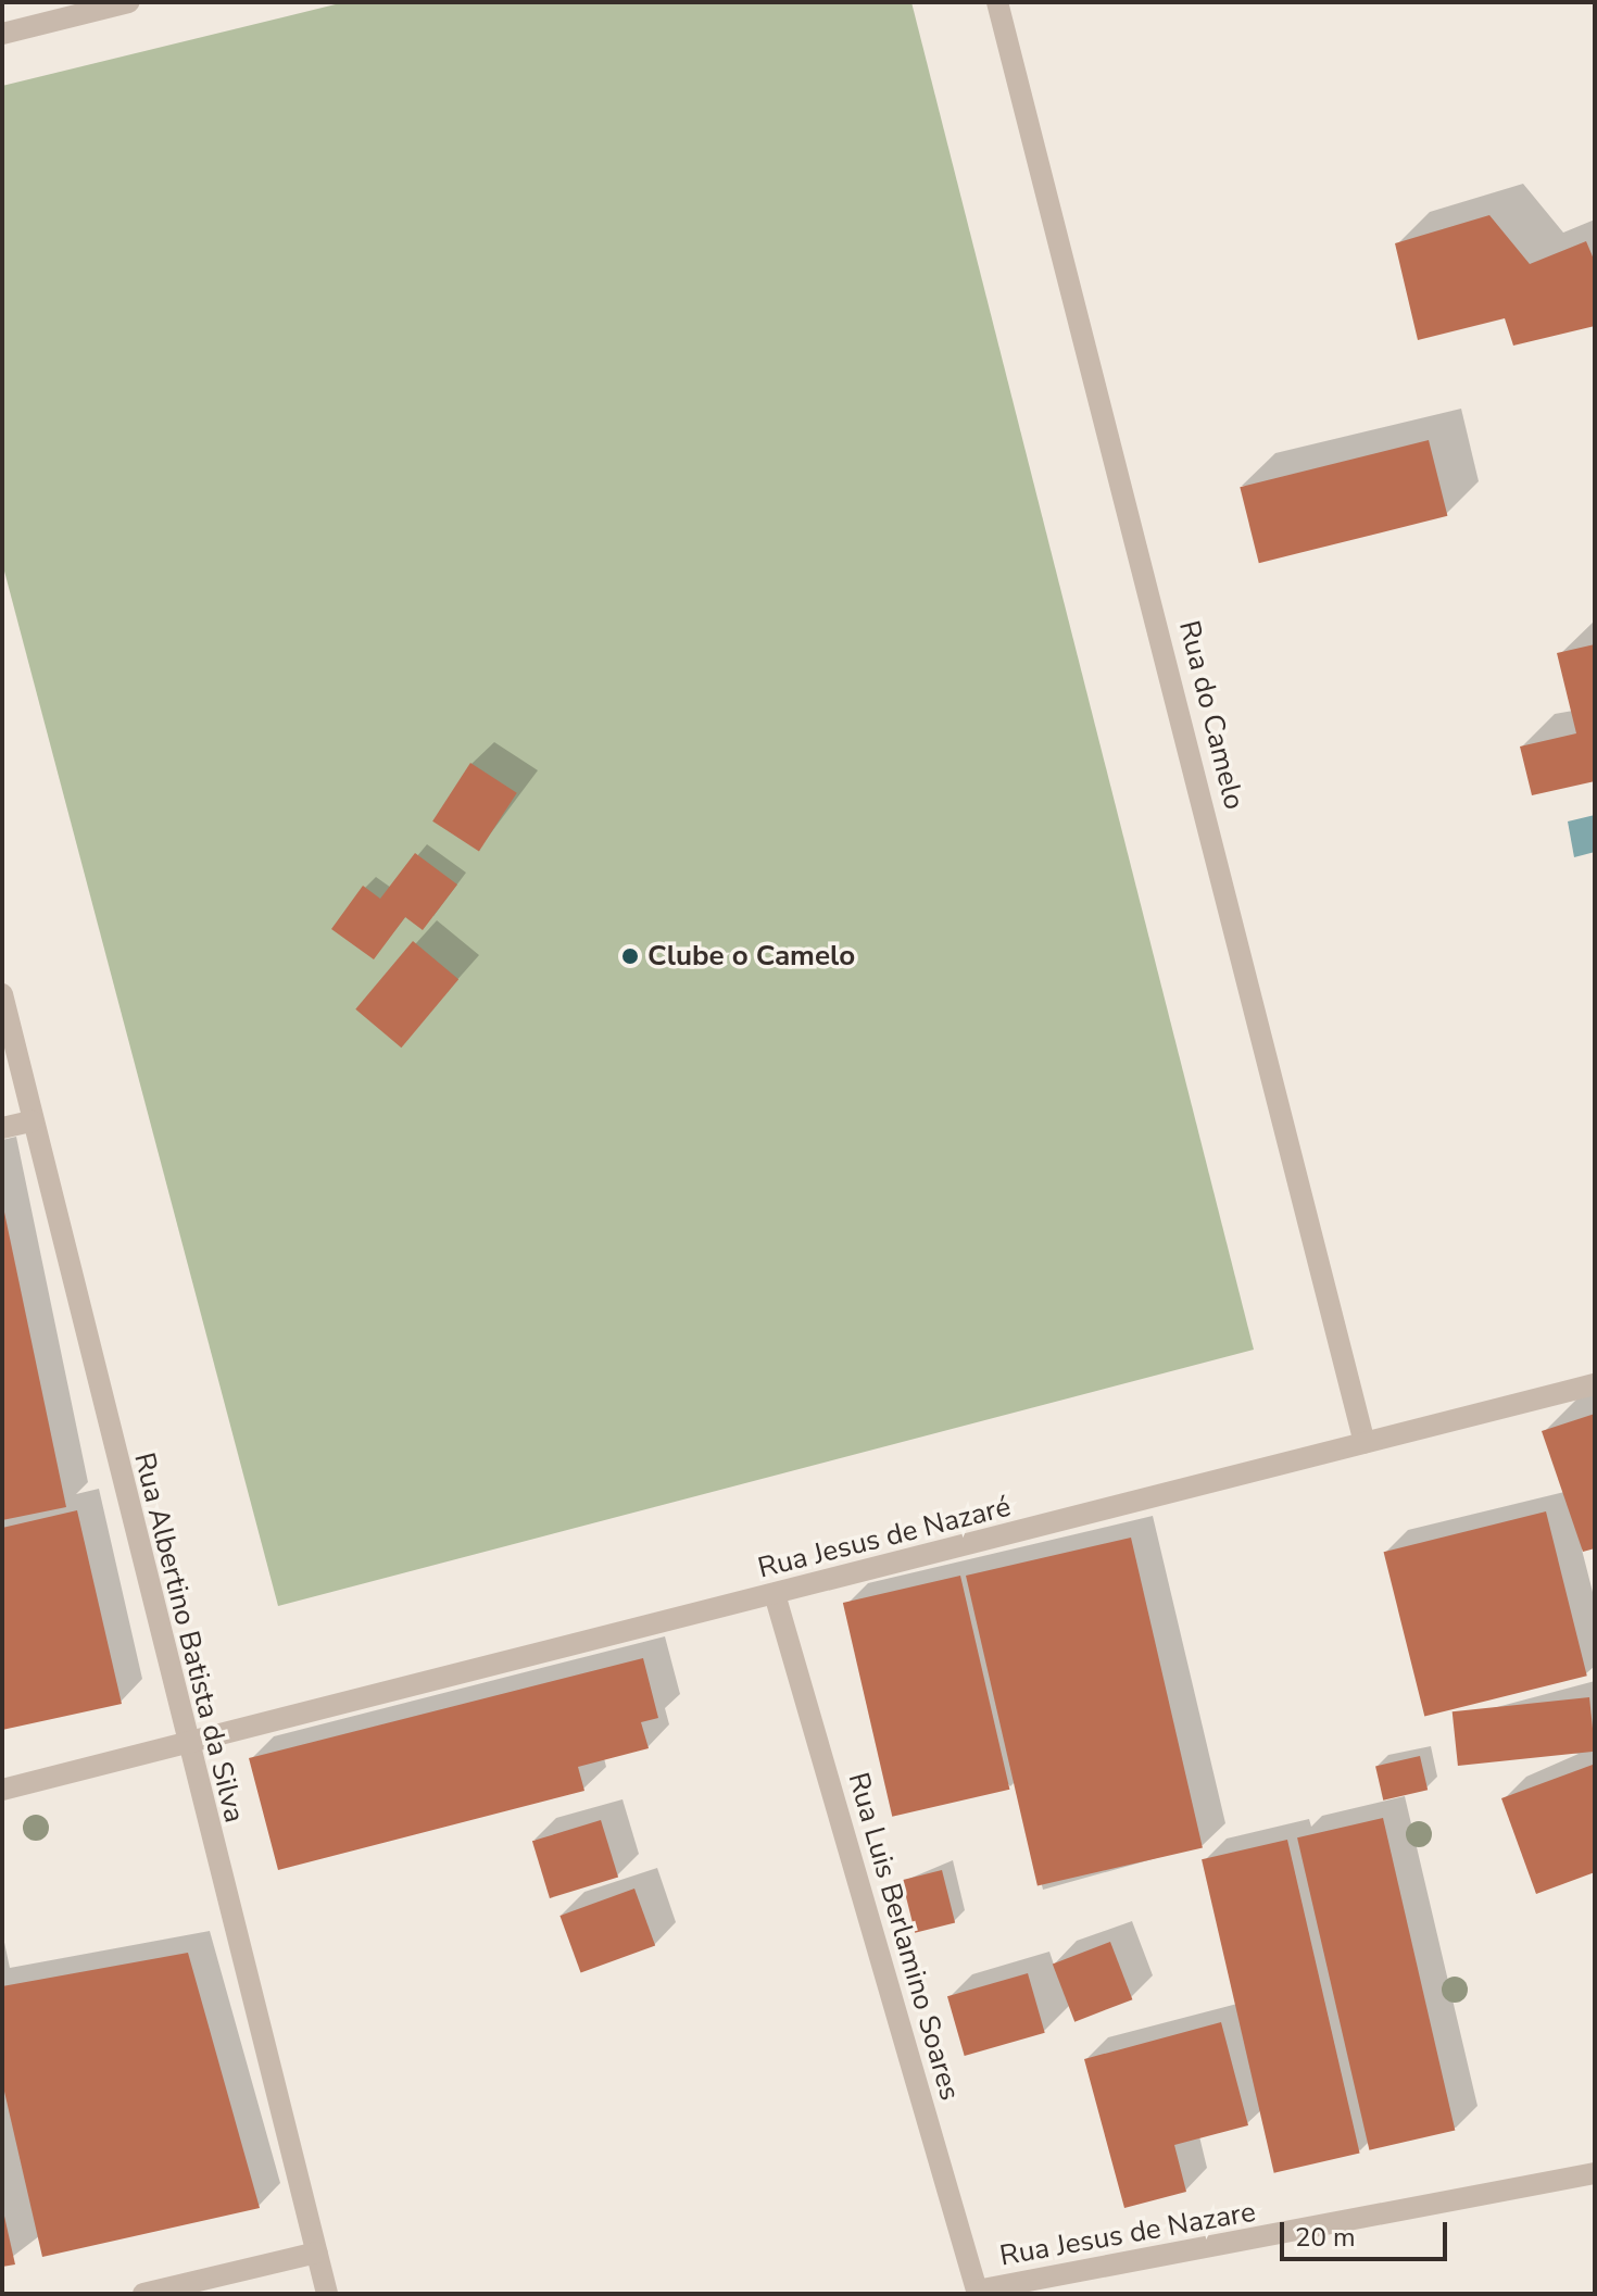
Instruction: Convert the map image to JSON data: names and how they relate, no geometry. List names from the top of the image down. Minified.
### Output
{"streets":{"street":["Rua do Camelo","Rua Jesus de Nazaré","Rua Albertino Batista da Silva","Rua Luis Berlamino Soares","Rua Jesus de Nazare"]},"crossings":[["Rua do Camelo","Rua Jesus de Nazaré"],["Rua Jesus de Nazaré","Rua Albertino Batista da Silva"],["Rua Jesus de Nazaré","Rua Luis Berlamino Soares"],["Rua Luis Berlamino Soares","Rua Jesus de Nazare"]],"places":["Clube o Camelo"],"scale_bar":"20 m"}
